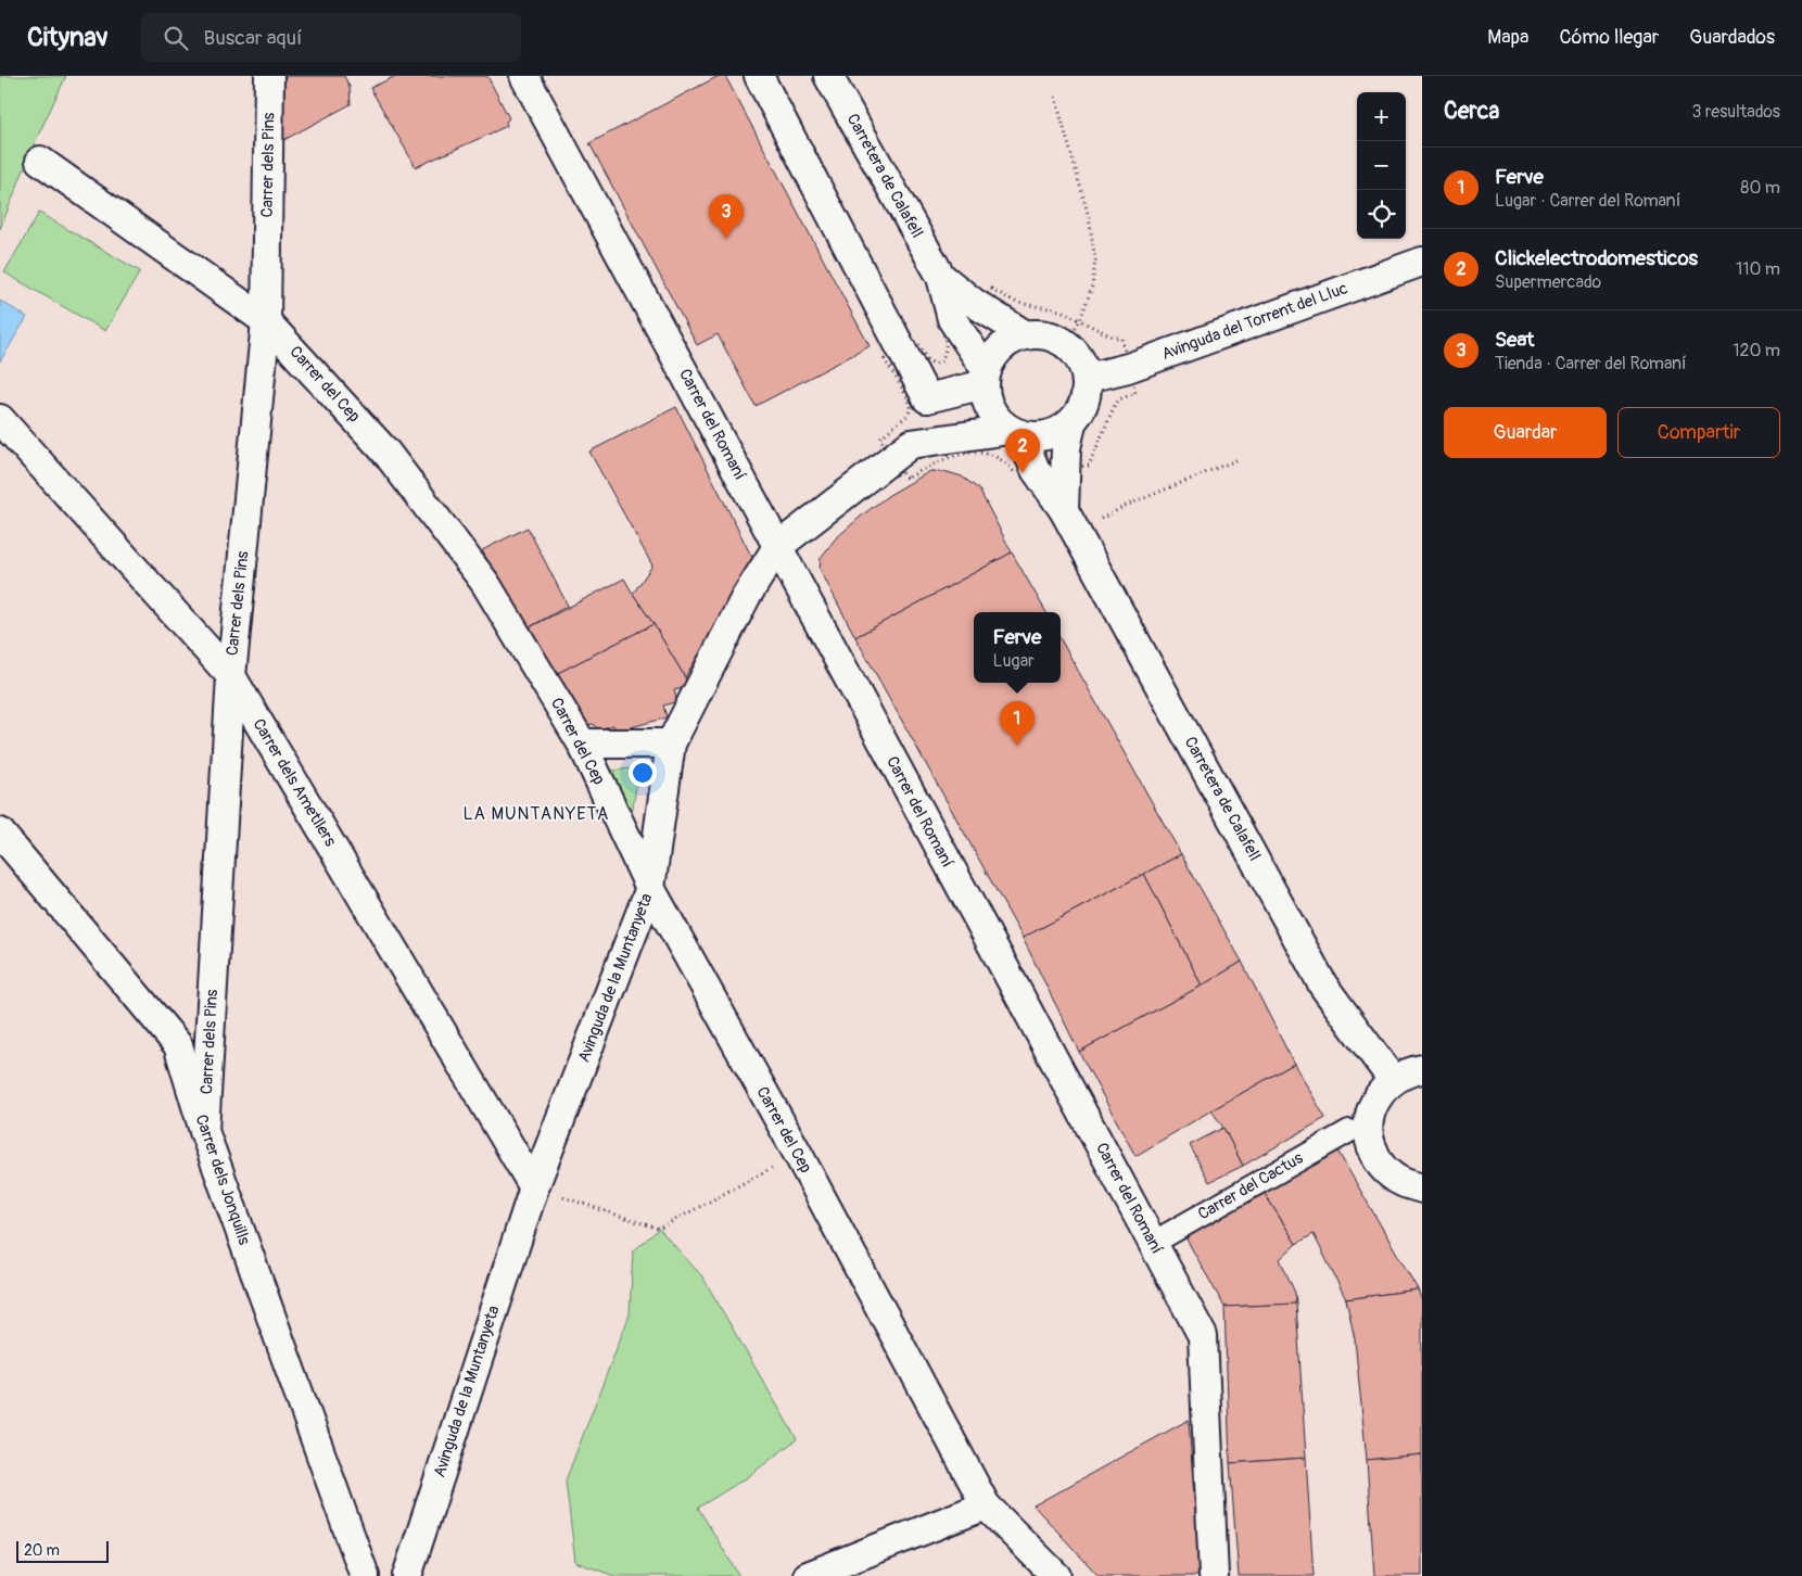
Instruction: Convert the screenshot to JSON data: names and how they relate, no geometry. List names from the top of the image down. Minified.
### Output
{"streets":{"street":["Carrer dels Pins","Carretera de Calafell","Avinguda del Torrent del Lluc","Carrer del Cep","Carrer del Romaní","Carrer dels Ametllers","Avinguda de la Muntanyeta","Carrer dels Jonquills","Carrer del Cactus"]},"crossings":[["Carrer dels Pins","Carrer del Cep"],["Carrer dels Pins","Carrer dels Ametllers"],["Carrer dels Pins","Carrer dels Jonquills"],["Carretera de Calafell","Avinguda del Torrent del Lluc"],["Carretera de Calafell","Avinguda de la Muntanyeta"],["Avinguda del Torrent del Lluc","Avinguda de la Muntanyeta"],["Carrer del Cep","Avinguda de la Muntanyeta"],["Carrer del Romaní","Avinguda de la Muntanyeta"],["Carrer del Romaní","Carrer del Cactus"],["Carrer dels Ametllers","Avinguda de la Muntanyeta"]],"districts":["LA MUNTANYETA"],"scale_bar":"20 m","page":{"header":"Citynav","search":"Buscar aquí","nav":["Mapa","Cómo llegar","Guardados"],"heading":["Cerca","3 resultados"],"map_buttons":["+","−"],"list":[{"mark":"1","name":"Ferve","note":"Lugar · Carrer del Romaní","value":"80 m"},{"mark":"2","name":"Clickelectrodomesticos","note":"Supermercado","value":"110 m"},{"mark":"3","name":"Seat","note":"Tienda · Carrer del Romaní","value":"120 m"}],"pins":["3","2","1"],"buttons":["Guardar","Compartir"],"popup":["Ferve","Lugar"],"scale":"20 m"}}
